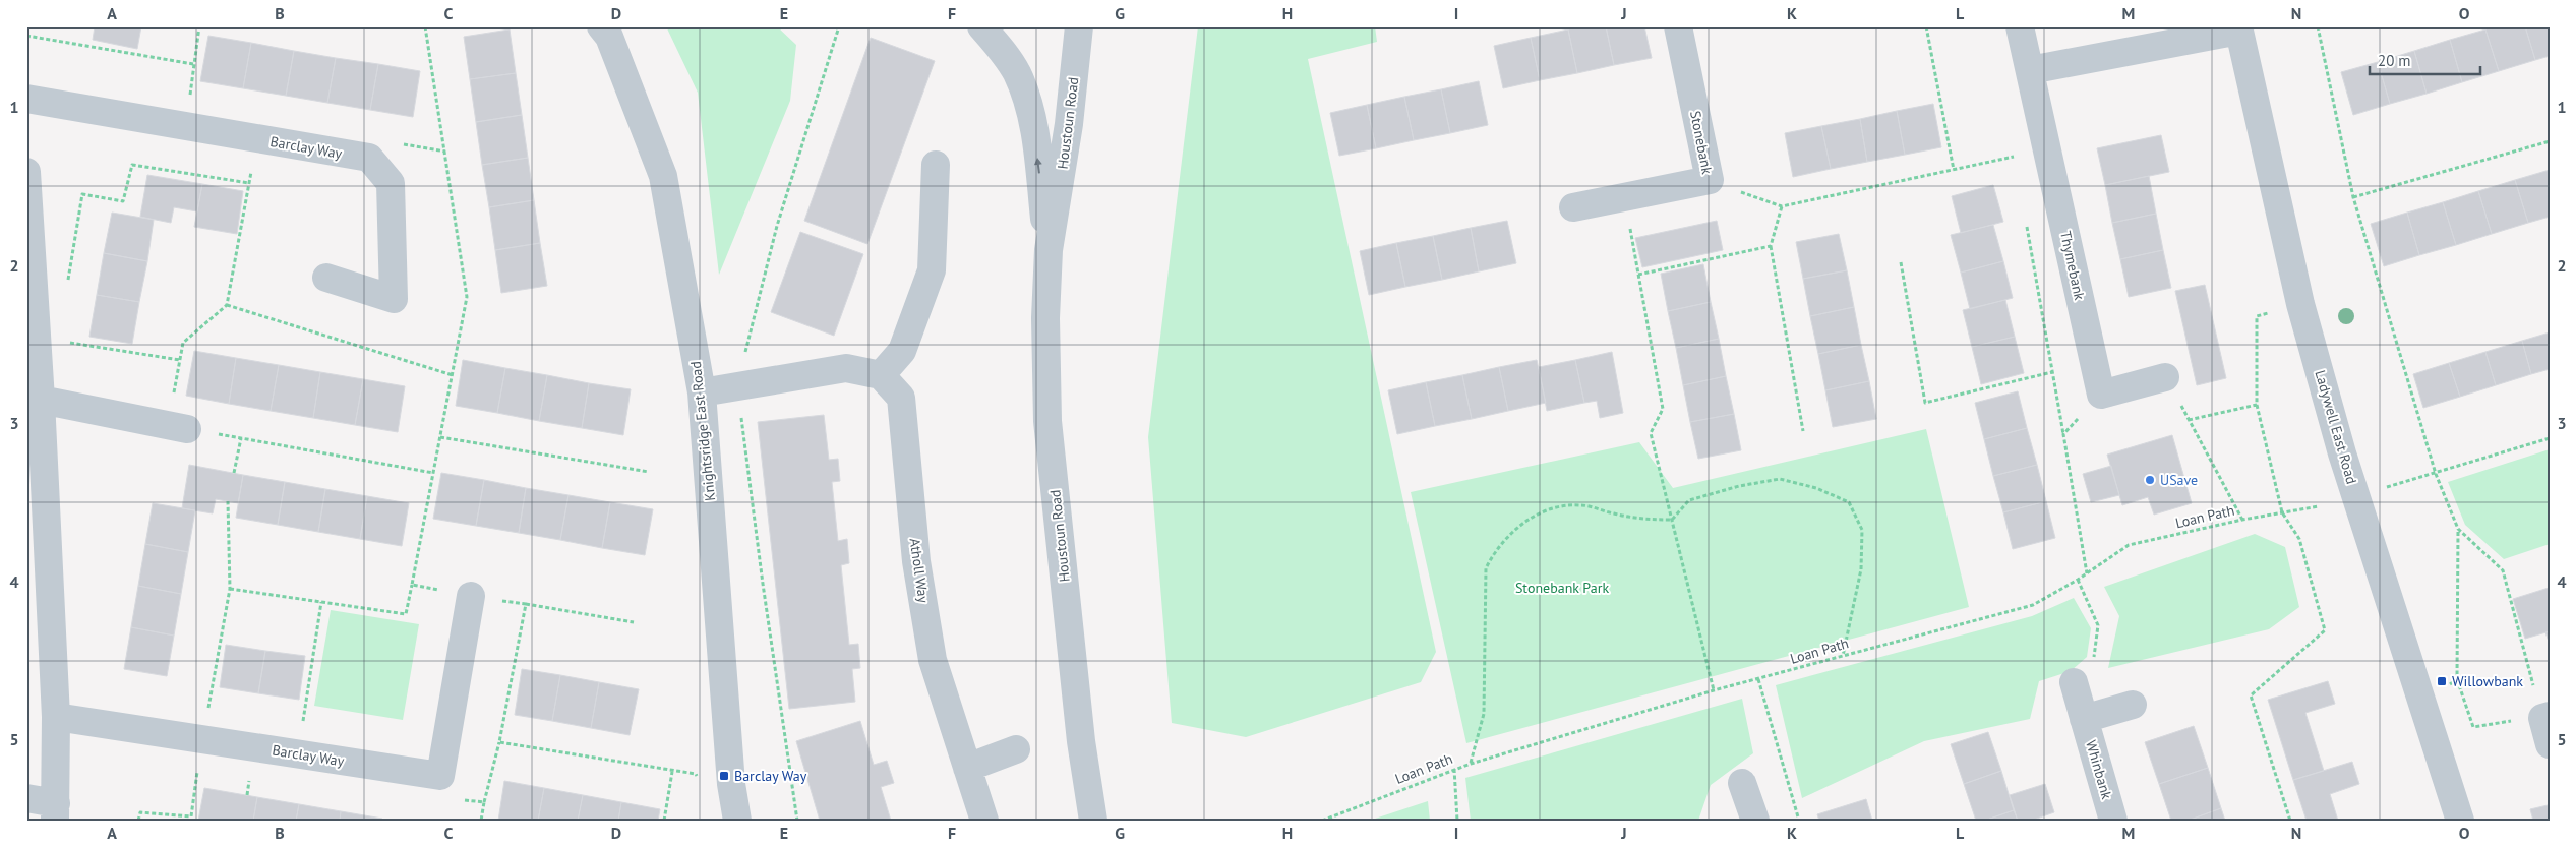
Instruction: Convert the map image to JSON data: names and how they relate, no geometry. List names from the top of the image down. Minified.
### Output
{"streets":{"street":["Houstoun Road","Stonebank","Barclay Way","Thymebank","Ladywell East Road","Knightsridge East Road","Atholl Way","Whinbank"],"path":["Loan Path"]},"parks":["Stonebank Park"],"places":{"other":["USave"],"transit":["Willowbank","Barclay Way"]},"scale_bar":"20 m","grid":{"columns":["A","B","C","D","E","F","G","H","I","J","K","L","M","N","O"],"rows":["1","2","3","4","5"]}}
